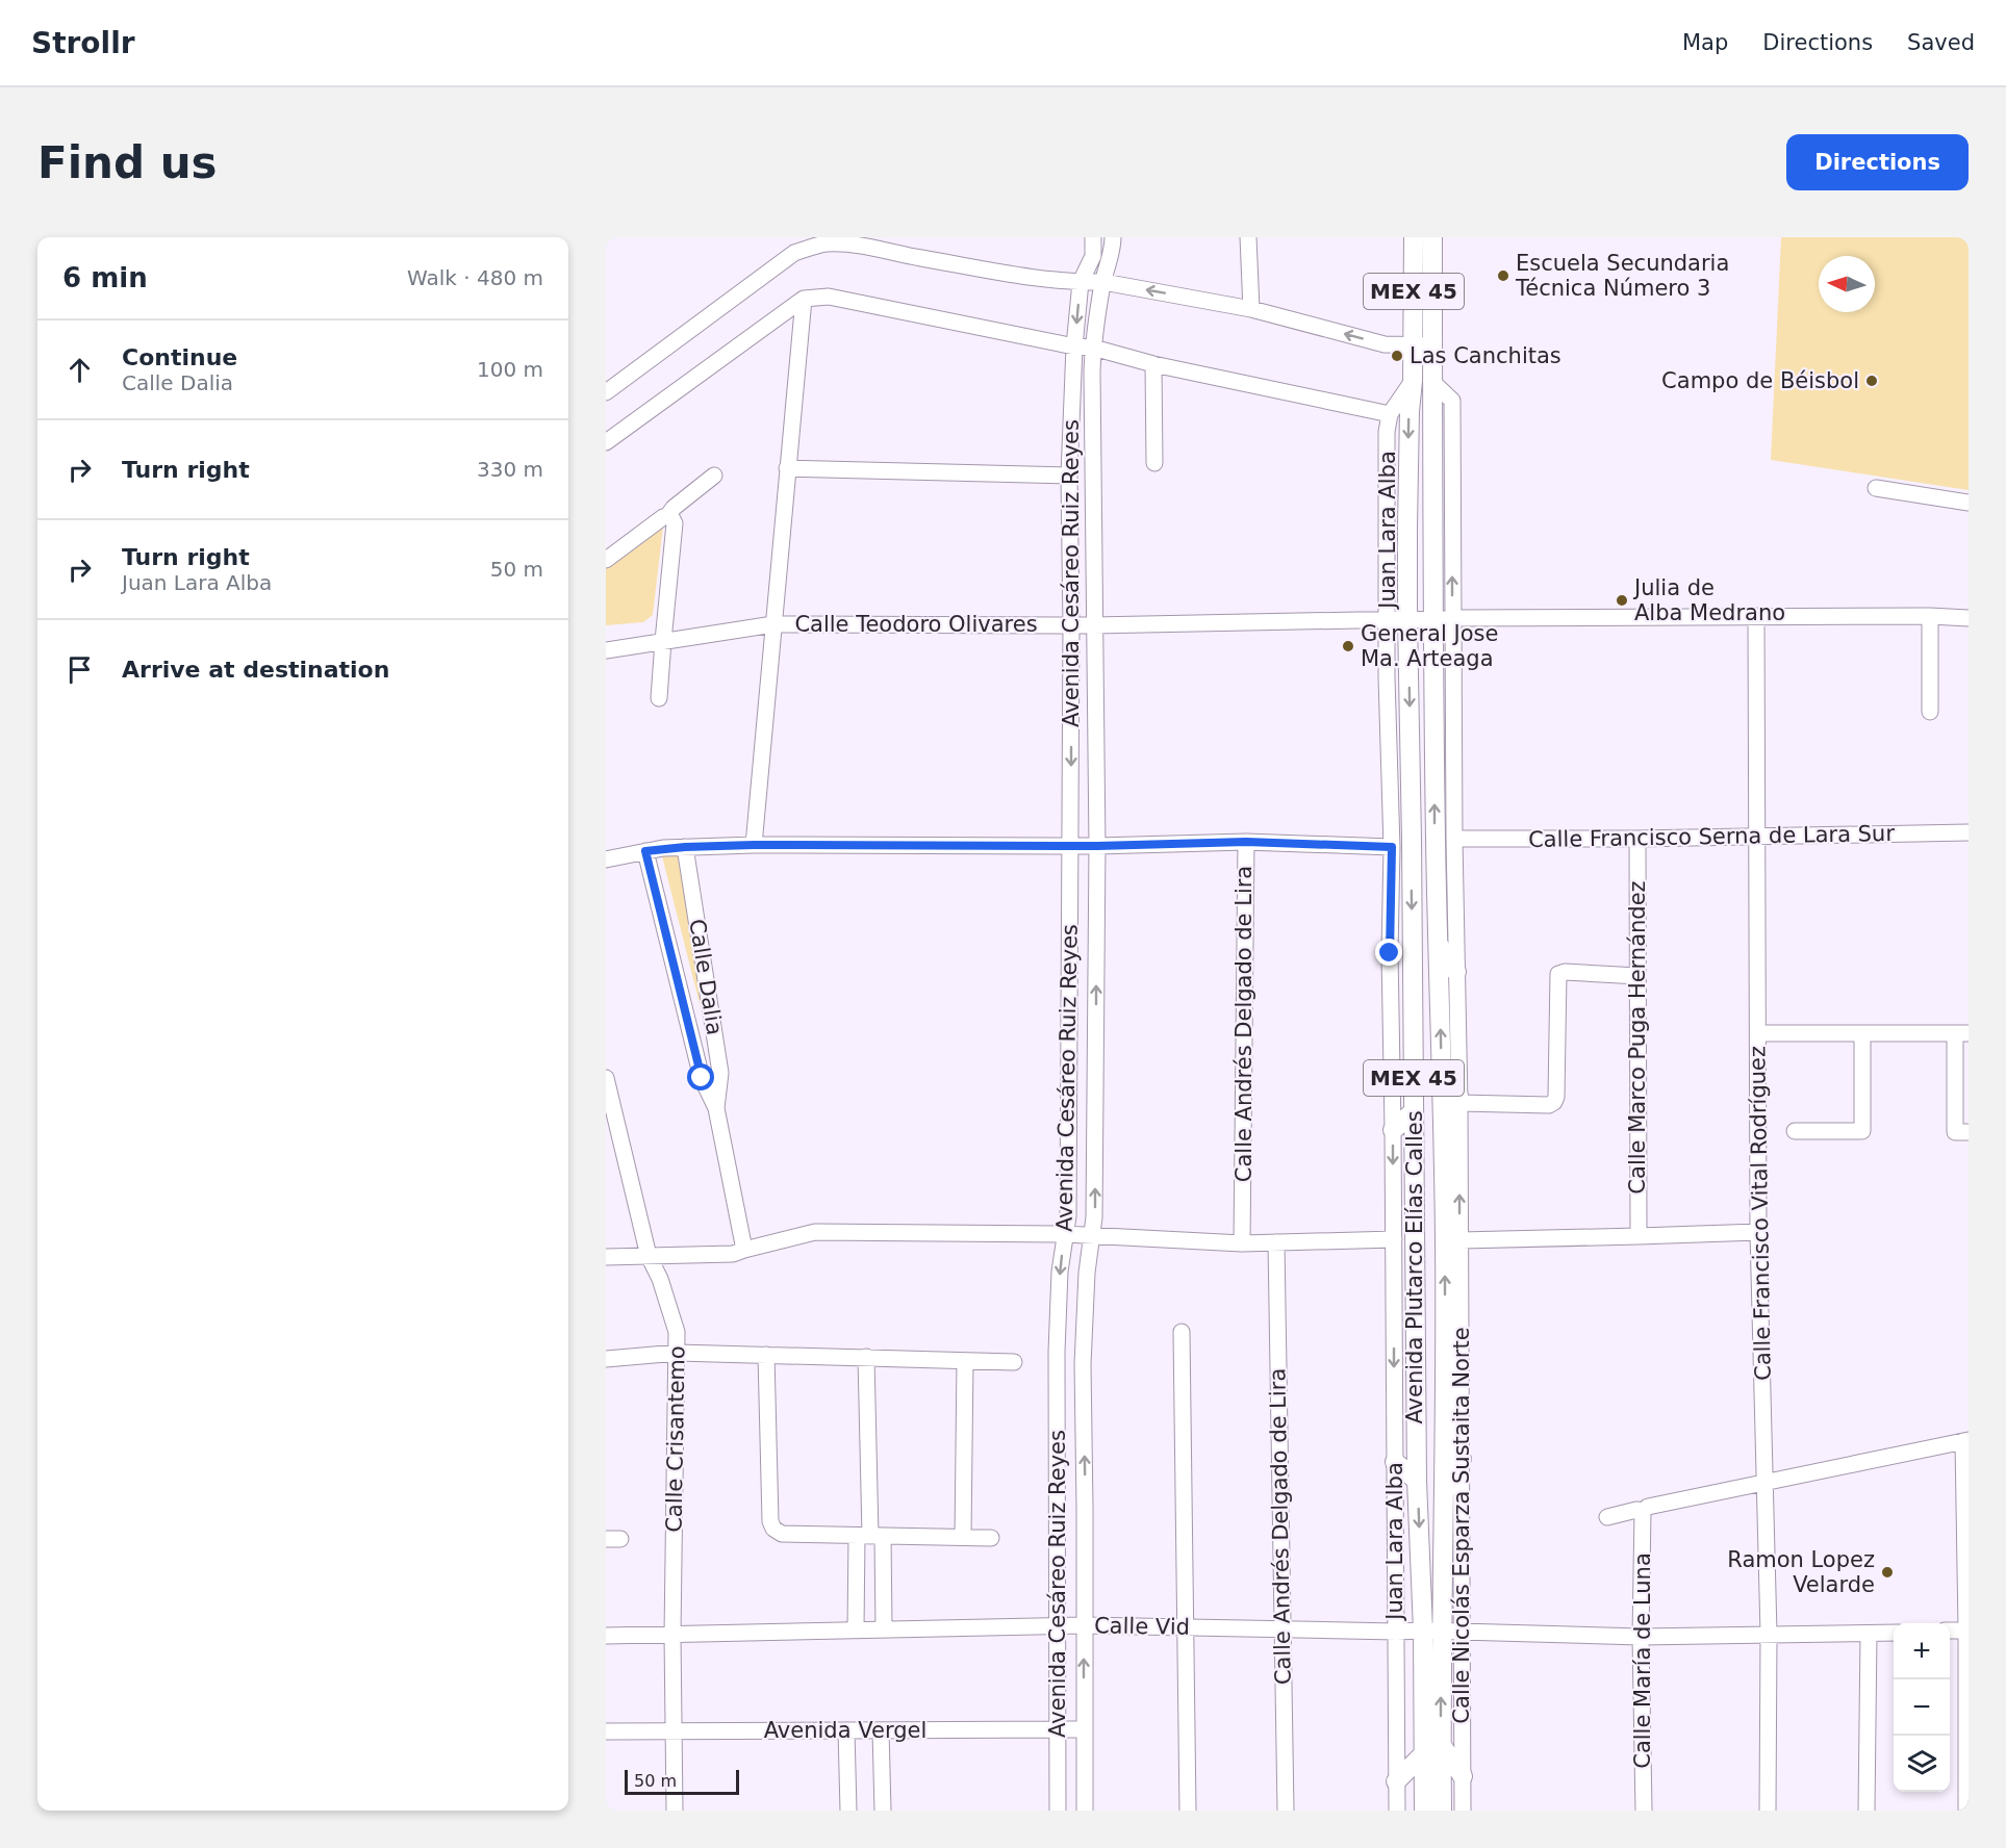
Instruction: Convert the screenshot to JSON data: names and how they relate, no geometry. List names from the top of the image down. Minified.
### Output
{"streets":{"main road":["MEX 45","Avenida Plutarco Elías Calles"],"street":["Juan Lara Alba","Avenida Cesáreo Ruiz Reyes","Calle Teodoro Olivares","Calle Francisco Serna de Lara Sur","Calle Dalia","Calle Andrés Delgado de Lira","Calle Marco Puga Hernández","Calle Francisco Vital Rodríguez","Calle Crisantemo","Calle Nicolás Esparza Sustaita Norte","Calle Vid","Calle María de Luna","Avenida Vergel"]},"crossings":[["Juan Lara Alba","Calle Teodoro Olivares"],["Juan Lara Alba","Avenida Plutarco Elías Calles"],["Juan Lara Alba","Calle Vid"],["Avenida Cesáreo Ruiz Reyes","Calle Teodoro Olivares"],["Avenida Cesáreo Ruiz Reyes","Calle Vid"],["Avenida Cesáreo Ruiz Reyes","Avenida Vergel"],["Calle Teodoro Olivares","Calle Francisco Vital Rodríguez"],["Calle Teodoro Olivares","Avenida Plutarco Elías Calles"],["Calle Teodoro Olivares","Calle Nicolás Esparza Sustaita Norte"],["Calle Francisco Serna de Lara Sur","Calle Marco Puga Hernández"],["Calle Francisco Serna de Lara Sur","Calle Francisco Vital Rodríguez"],["Calle Francisco Serna de Lara Sur","Calle Nicolás Esparza Sustaita Norte"],["Calle Andrés Delgado de Lira","Calle Vid"],["Calle Francisco Vital Rodríguez","Calle Vid"],["Avenida Plutarco Elías Calles","Calle Nicolás Esparza Sustaita Norte"],["Avenida Plutarco Elías Calles","Calle Vid"],["Calle Crisantemo","Calle Vid"],["Calle Crisantemo","Avenida Vergel"],["Calle Nicolás Esparza Sustaita Norte","Calle Vid"],["Calle Vid","Calle María de Luna"]],"places":["Escuela Secundaria Técnica Número 3","Las Canchitas","Campo de Béisbol","Julia de Alba Medrano","General Jose Ma. Arteaga","Ramon Lopez Velarde"],"scale_bar":"50 m","north":"left","page":{"header":"Strollr","nav":["Map","Directions","Saved"],"buttons":"Directions","title":"Find us","heading":["6 min","Walk · 480 m"],"list":[["Continue","Calle Dalia","100 m"],["Turn right","330 m"],["Turn right","Juan Lara Alba","50 m"],"Arrive at destination"],"map_buttons":["+","−"],"scale":"50 m"}}
